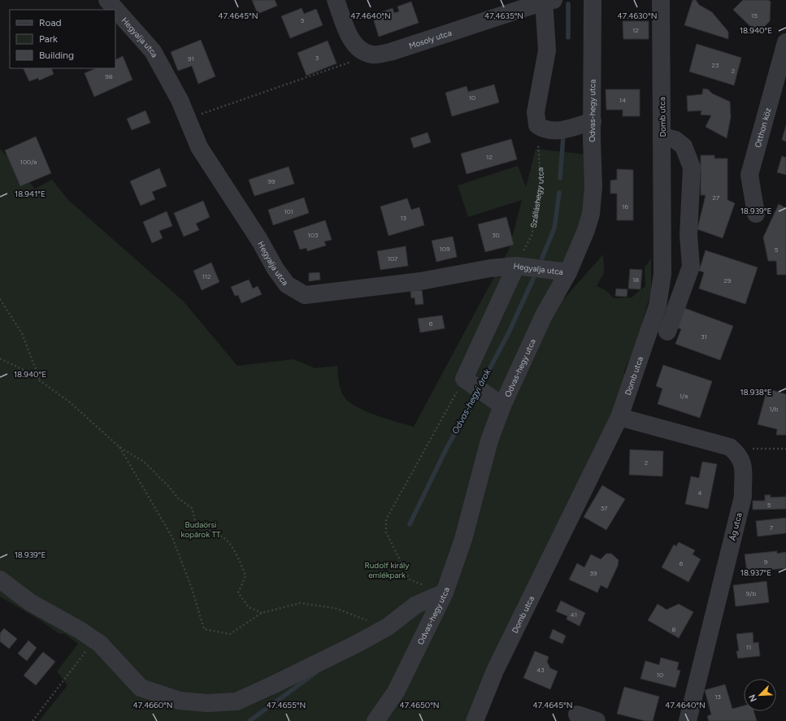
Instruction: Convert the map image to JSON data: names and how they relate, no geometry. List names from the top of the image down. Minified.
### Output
{"streets":{"street":["Hegyalja utca","Mosoly utca","Odvas-hegy utca","Domb utca","Otthon köz","Ág utca"],"path":["Szálláshegy utca"]},"crossings":[["Hegyalja utca","Odvas-hegy utca"],["Hegyalja utca","Szálláshegy utca"],["Domb utca","Ág utca"]],"water":["Odvas-hegyi árok"],"parks":["Budaörsi kopárok TT","Rudolf király emlékpark"],"house_numbers":["15","5","12","3","91","23","2","98","10","14","12","100/a","99","27","16","101","13","103","30","109","5","107","112","18","29","6","31","1/a","1/b","2","4","5","37","7","9","6","39","9/b","41","8","11","43","10","13"],"legend":["Road","Park","Building"],"north":"bottom left","coordinates":["47.4635°N","47.4645°N","47.4640°N","47.4630°N","18.940°E","18.941°E","18.939°E","18.938°E","18.937°E","47.4660°N","47.4655°N","47.4650°N"]}
